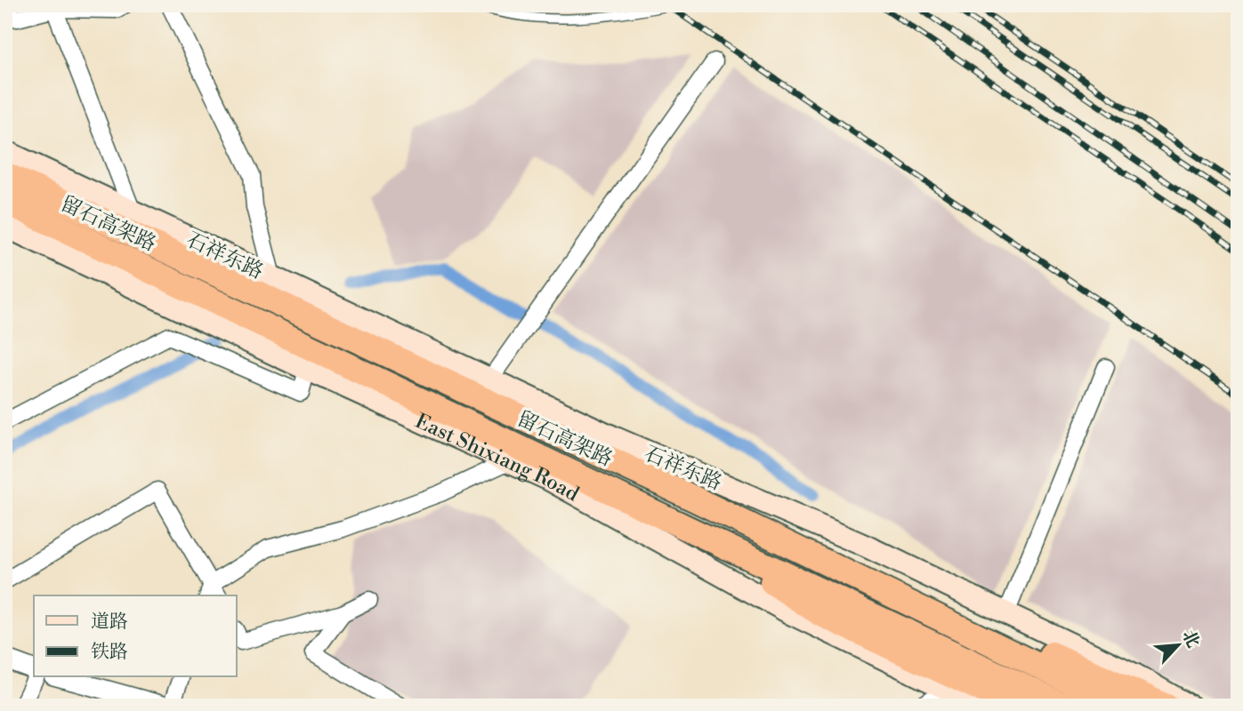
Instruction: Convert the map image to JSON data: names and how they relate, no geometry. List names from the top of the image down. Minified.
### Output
{"streets":{"highway":["留石高架路"],"main road":["石祥东路","East Shixiang Road"]},"crossings":[["留石高架路","石祥东路"]],"legend":["道路","铁路"],"north":"top right"}
